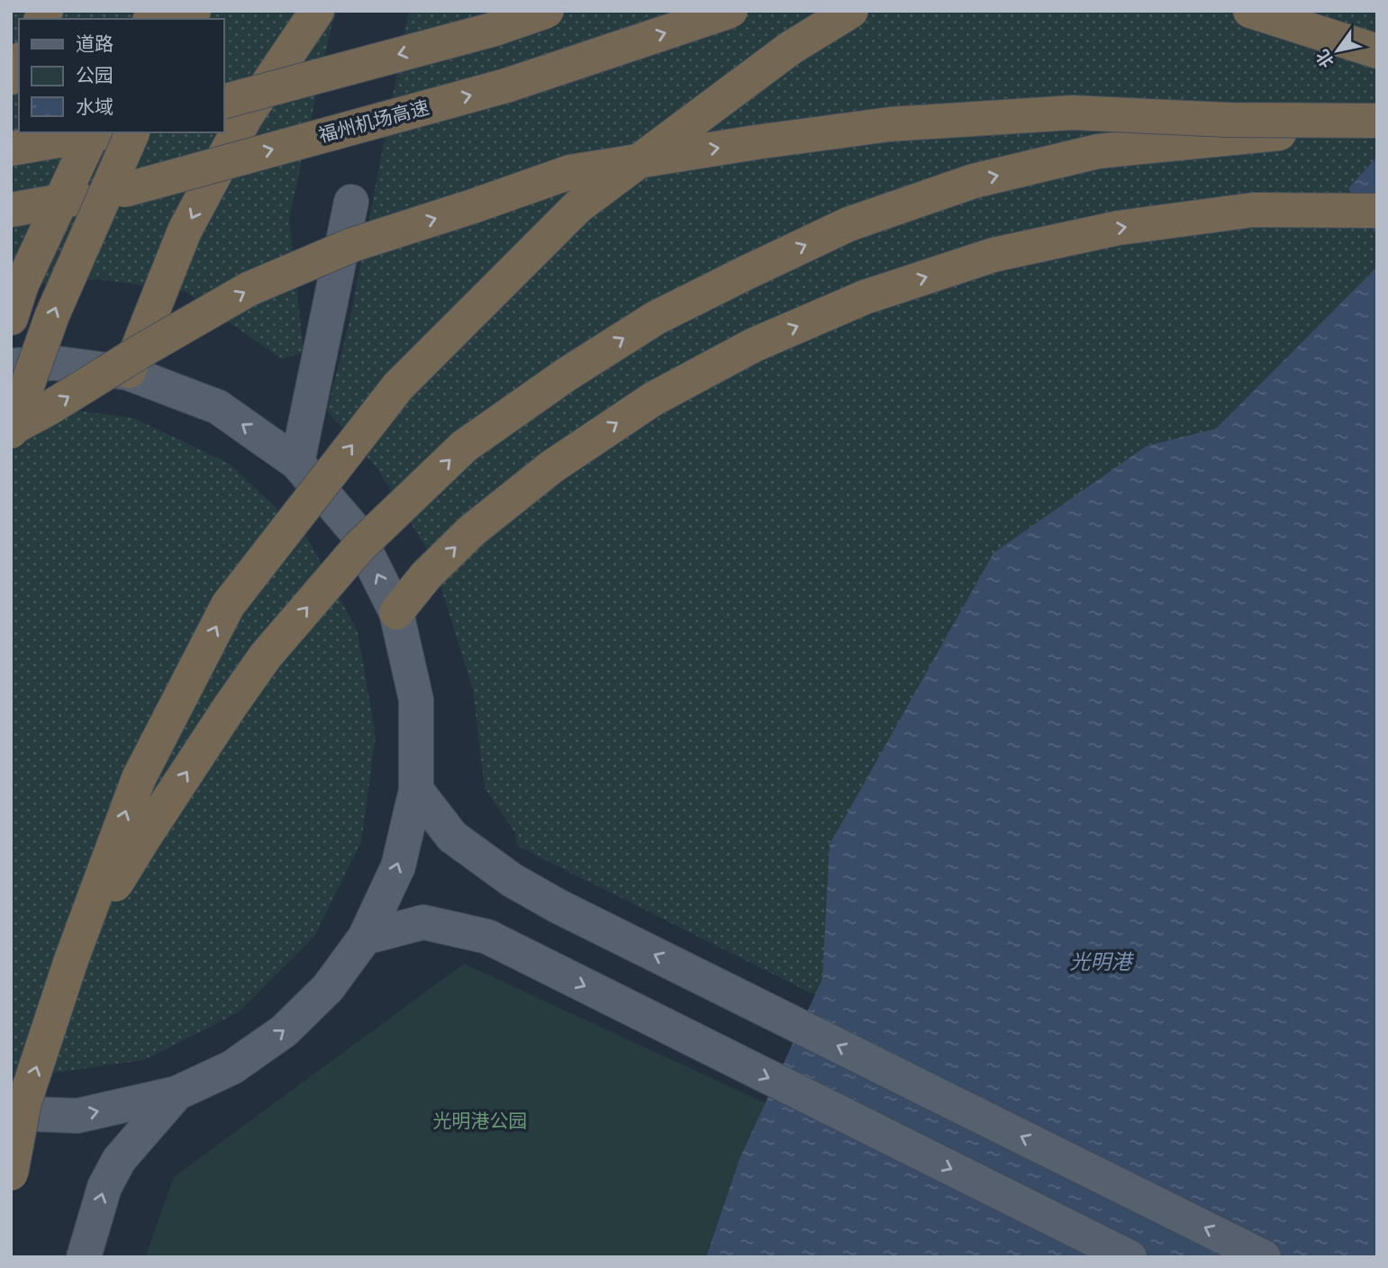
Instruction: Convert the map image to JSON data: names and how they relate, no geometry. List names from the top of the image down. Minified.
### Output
{"streets":{"highway":["福州机场高速"]},"water":["光明港"],"parks":["光明港公园"],"legend":["道路","公园","水域"],"north":"bottom left"}
